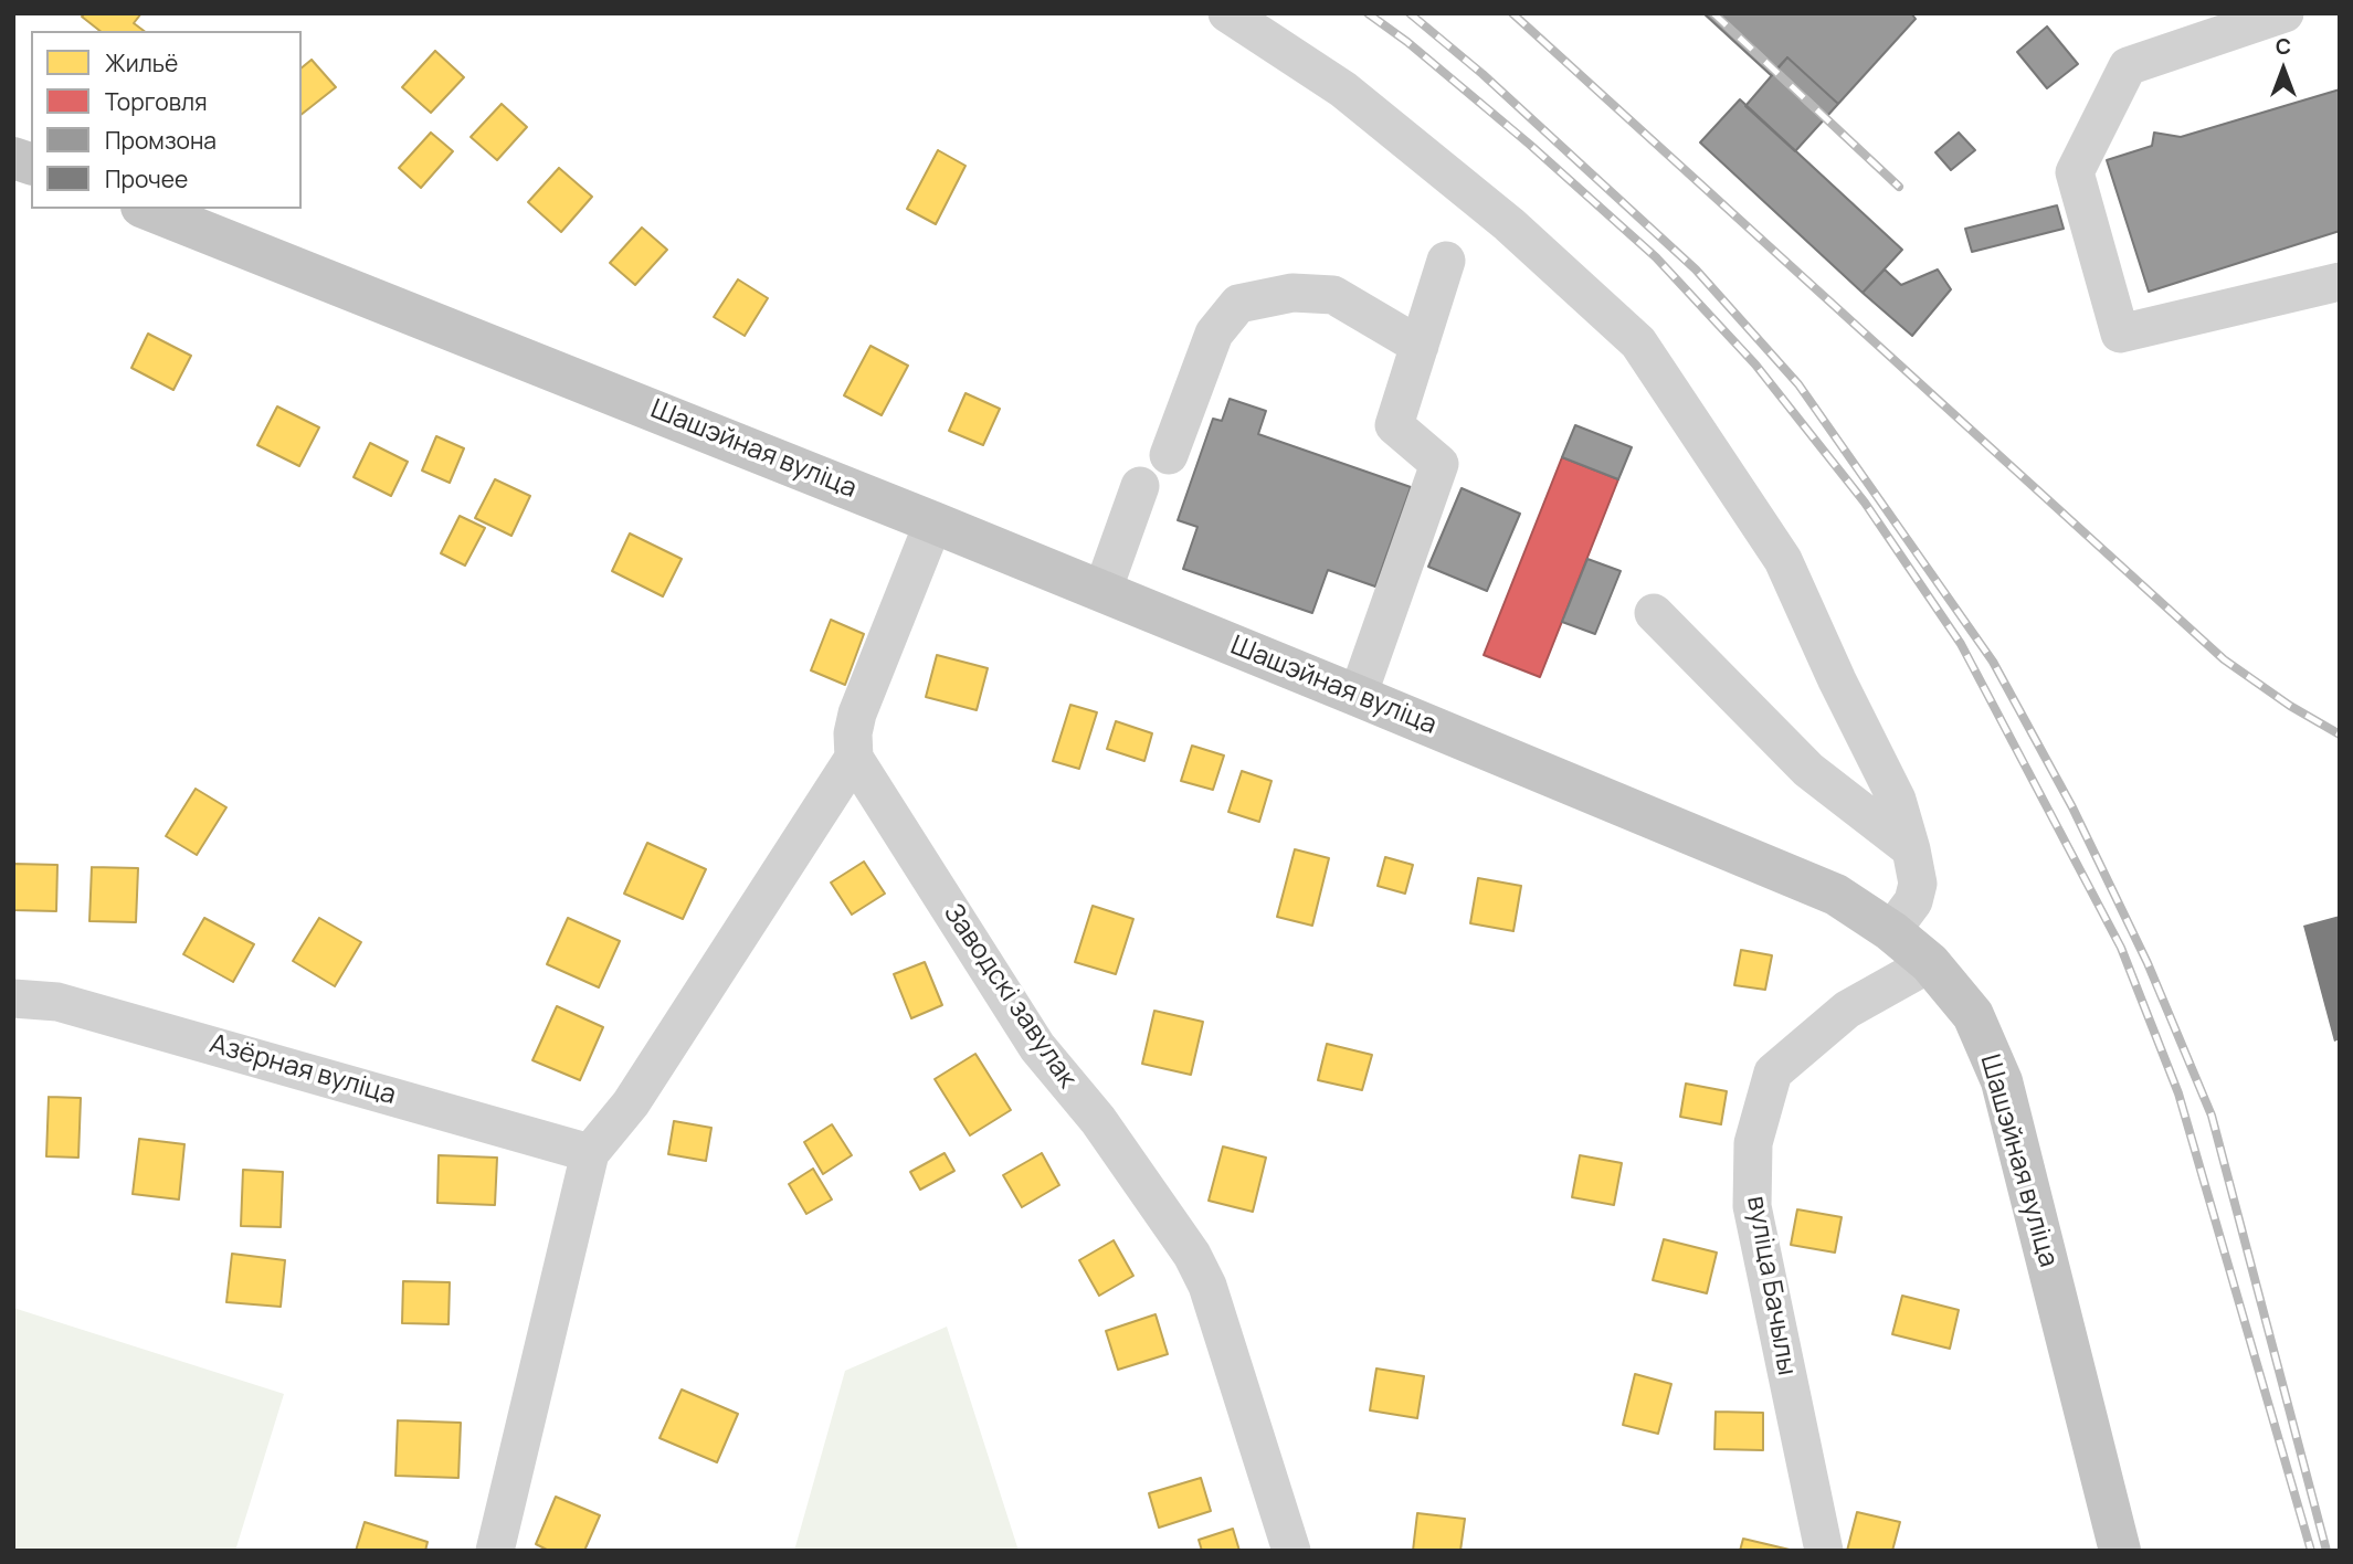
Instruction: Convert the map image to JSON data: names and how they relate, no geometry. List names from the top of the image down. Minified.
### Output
{"streets":{"main road":["Шашэйная вуліца"],"street":["Заводскі завулак","Азёрная вуліца","вуліца Бачылы"]},"crossings":[["Шашэйная вуліца","вуліца Бачылы"]],"legend":["Жильё","Торговля","Промзона","Прочее"],"north":"top"}
